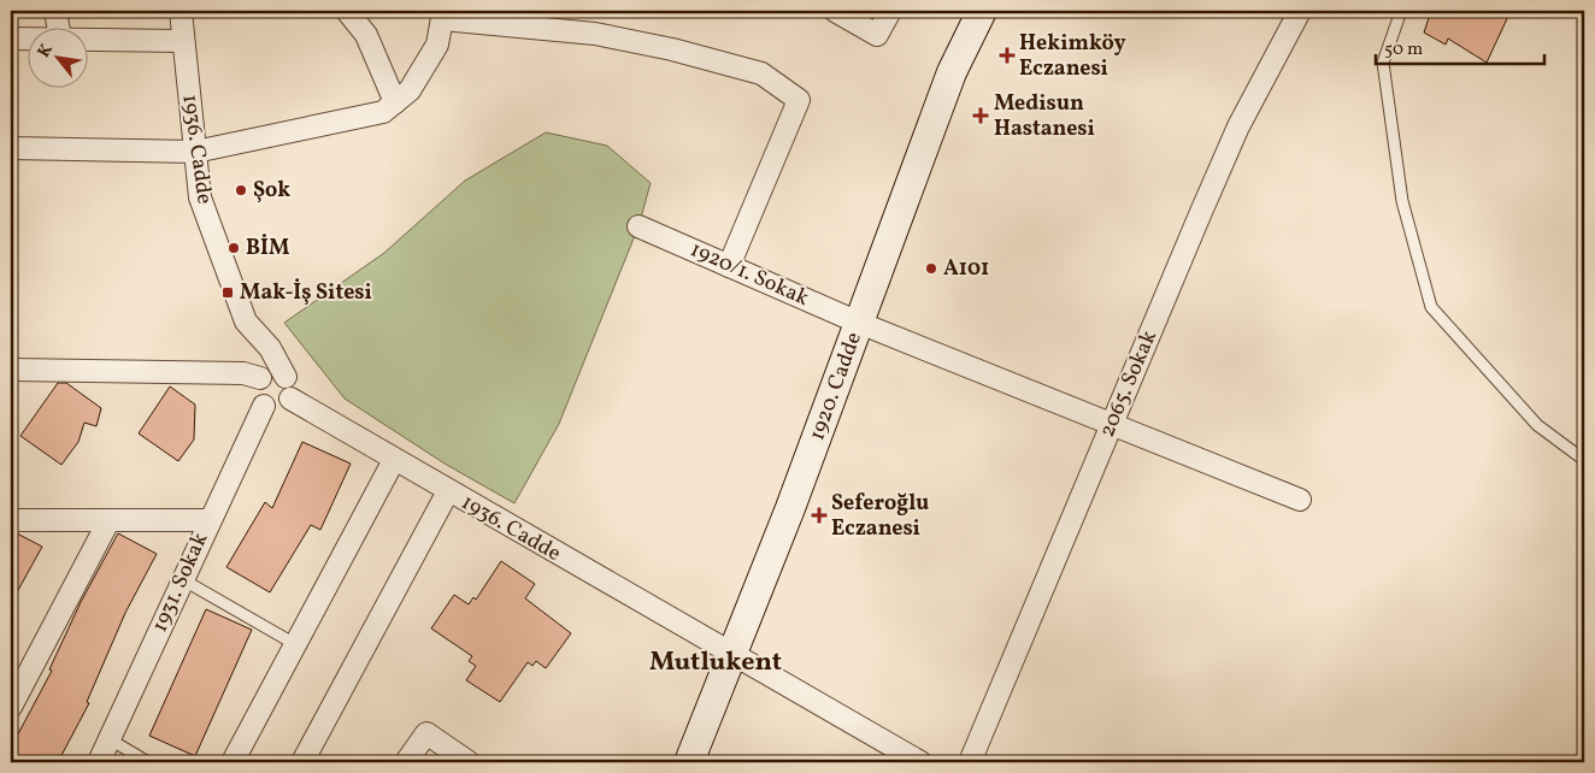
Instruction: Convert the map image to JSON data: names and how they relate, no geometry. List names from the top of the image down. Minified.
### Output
{"streets":{"main road":["1920. Cadde"],"street":["1936. Cadde","1920/1. Sokak","2065. Sokak","1931. Sokak"]},"crossings":[["1936. Cadde","1920. Cadde"],["1936. Cadde","1931. Sokak"],["1920/1. Sokak","2065. Sokak"],["1920/1. Sokak","1920. Cadde"]],"districts":["Mutlukent"],"places":{"health":["Hekimköy Eczanesi","Medisun Hastanesi","Seferoğlu Eczanesi"],"other":["Şok","BİM","A101"],"transit":["Mak-İş Sitesi"]},"scale_bar":"50 m","north":"top left"}
